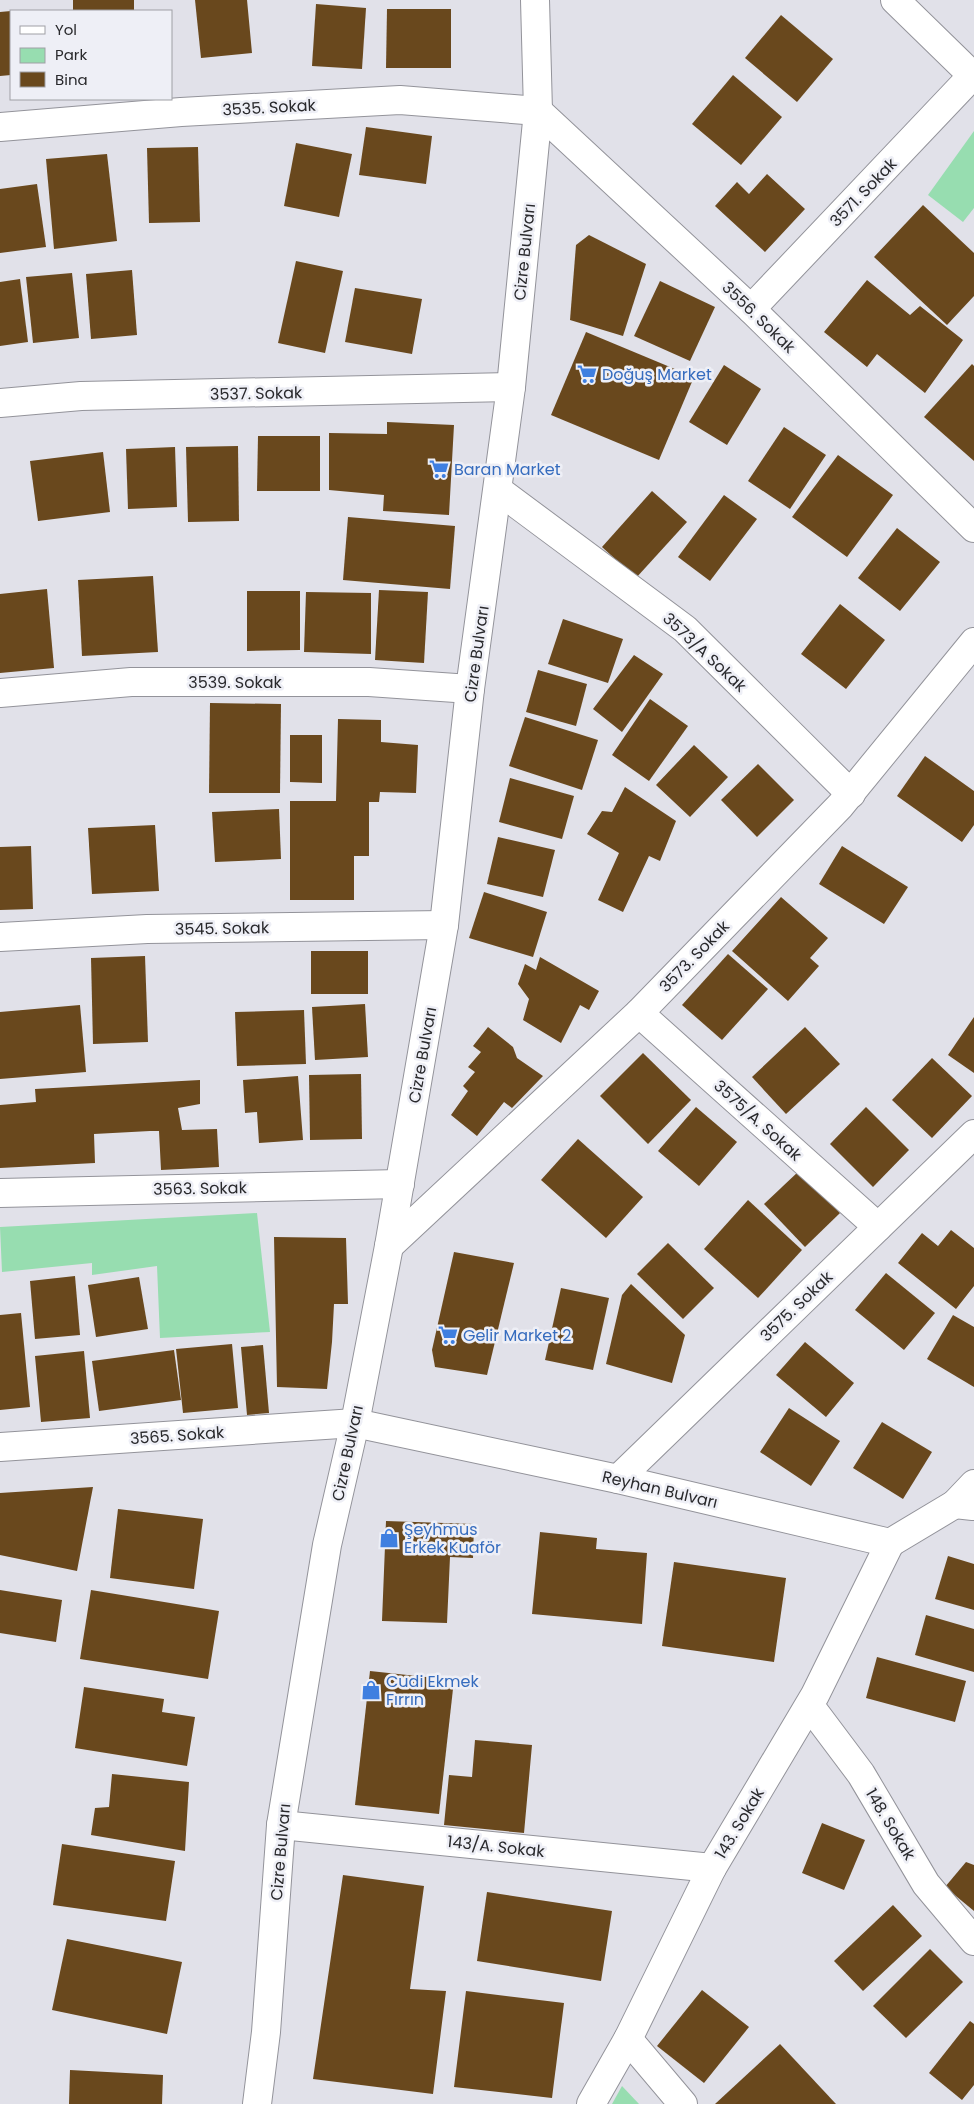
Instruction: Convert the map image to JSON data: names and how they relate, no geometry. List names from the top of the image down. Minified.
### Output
{"streets":{"street":["3535. Sokak","3571. Sokak","Cizre Bulvarı","3556. Sokak","3537. Sokak","3573/A Sokak","3539. Sokak","3545. Sokak","3573. Sokak","3575/A. Sokak","3563. Sokak","3575. Sokak","3565. Sokak","Reyhan Bulvarı","143. Sokak","148. Sokak","143/A. Sokak"]},"crossings":[["3535. Sokak","Cizre Bulvarı"],["3535. Sokak","3556. Sokak"],["3571. Sokak","3556. Sokak"],["Cizre Bulvarı","3556. Sokak"],["Cizre Bulvarı","3537. Sokak"],["Cizre Bulvarı","3573/A Sokak"],["Cizre Bulvarı","3539. Sokak"],["Cizre Bulvarı","3545. Sokak"],["Cizre Bulvarı","3573. Sokak"],["Cizre Bulvarı","3563. Sokak"],["Cizre Bulvarı","3565. Sokak"],["Cizre Bulvarı","Reyhan Bulvarı"],["Cizre Bulvarı","143/A. Sokak"],["3573/A Sokak","3573. Sokak"],["3573. Sokak","3575/A. Sokak"],["3575/A. Sokak","3575. Sokak"],["3575. Sokak","Reyhan Bulvarı"],["3565. Sokak","Reyhan Bulvarı"],["Reyhan Bulvarı","143. Sokak"],["143. Sokak","148. Sokak"],["143. Sokak","143/A. Sokak"]],"places":{"supermarket":["Doğuş Market","Baran Market","Gelir Market 2"],"shop":["Şeyhmus Erkek Kuaför","Cudi Ekmek Fırrın"]},"legend":["Yol","Park","Bina"]}
